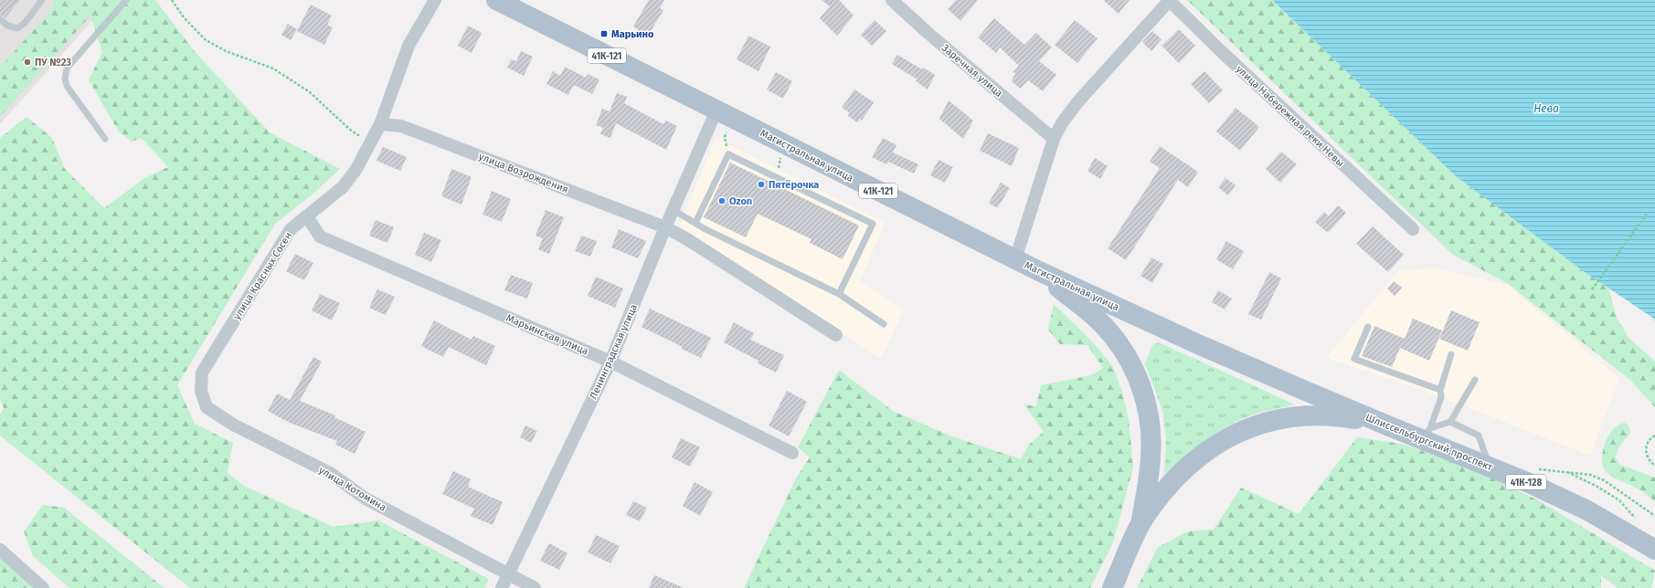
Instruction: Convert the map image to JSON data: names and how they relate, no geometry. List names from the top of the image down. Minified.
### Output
{"streets":{"main road":["41К-121","Магистральная улица","Шлиссельбургский проспект","41К-128"],"street":["Заречная улица","улица Набережная реки Невы","улица Возрождения","улица Красных Сосен","Марьинская улица","Ленинградская улица","улица Котомина"]},"crossings":[["Магистральная улица","Ленинградская улица"],["Магистральная улица","Шлиссельбургский проспект"],["улица Возрождения","улица Красных Сосен"],["улица Возрождения","Ленинградская улица"],["улица Красных Сосен","Марьинская улица"],["улица Красных Сосен","улица Котомина"],["Марьинская улица","Ленинградская улица"],["Ленинградская улица","улица Котомина"]],"water":["Нева"],"places":{"transit":["Марьино"],"other":["ПУ №23","Пятёрочка","Ozon"]}}
